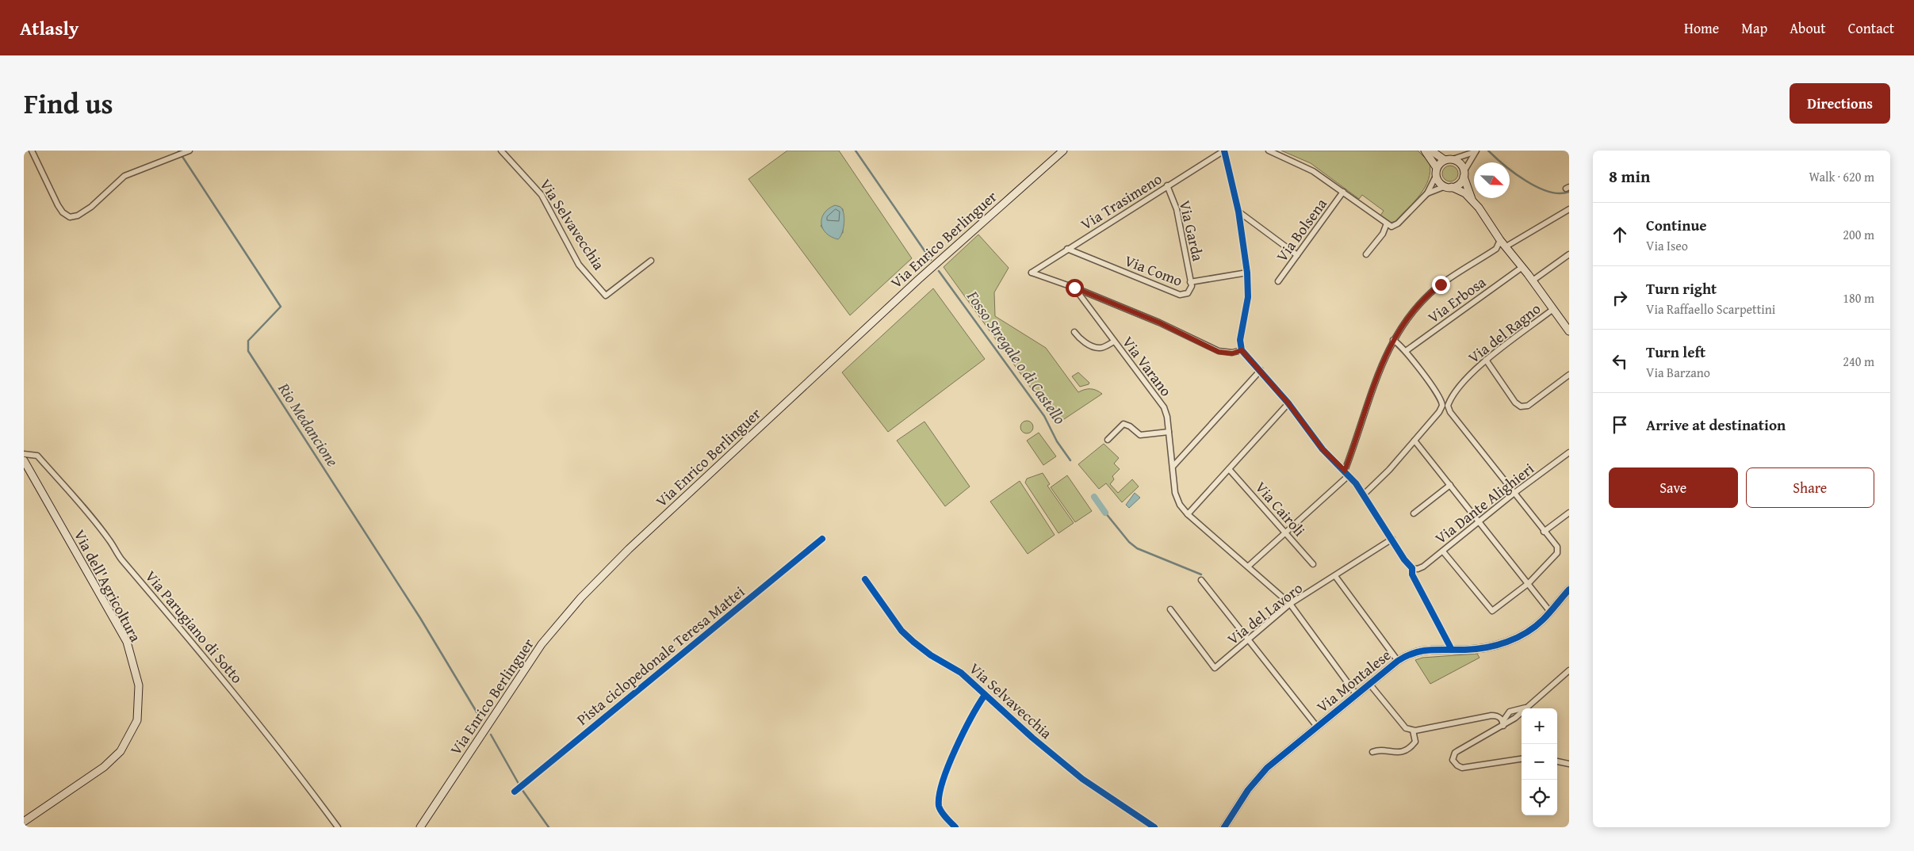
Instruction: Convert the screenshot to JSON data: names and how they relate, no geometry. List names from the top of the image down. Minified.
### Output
{"streets":{"street":["Via Trasimeno","Via Selvavecchia","Via Bolsena","Via Garda","Via Enrico Berlinguer","Via Como","Via Erbosa","Via del Ragno","Via Varano","Via Dante Alighieri","Via Cairoli","Via dell'Agricoltura","Via del Lavoro","Via Parugiano di Sotto","Via Montalese"],"cycle path":["Pista ciclopedonale Teresa Mattei"]},"crossings":[["Via Trasimeno","Via Garda"],["Via Trasimeno","Via Como"],["Via Trasimeno","Via Varano"],["Via Garda","Via Como"],["Via Varano","Via del Lavoro"],["Via Varano","Via Montalese"]],"water":["Fosso Stregale o di Castello","Rio Medancione"],"north":"bottom right","page":{"header":"Atlasly","nav":["Home","Map","About","Contact"],"title":"Find us","buttons":["Directions",["Save","Share"]],"heading":["8 min","Walk · 620 m"],"list":[["Continue","Via Iseo","200 m"],["Turn right","Via Raffaello Scarpettini","180 m"],["Turn left","Via Barzano","240 m"],"Arrive at destination"],"map_buttons":["+","−"]}}
